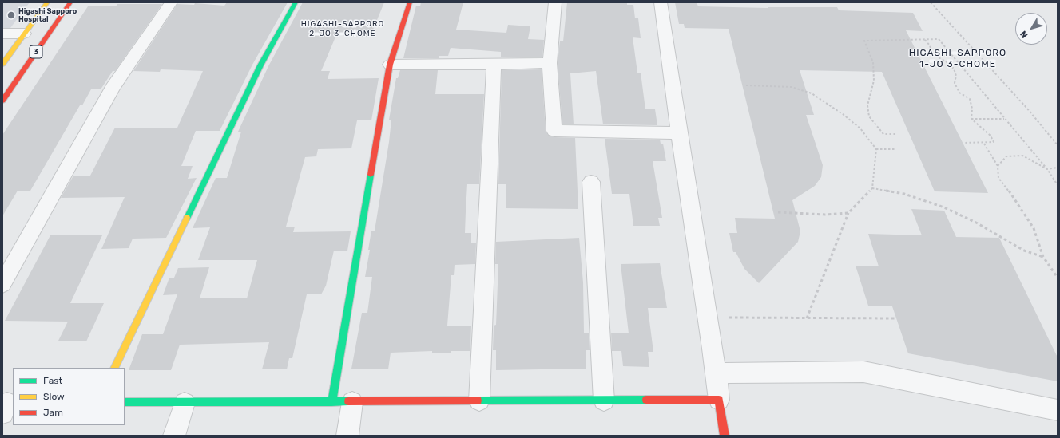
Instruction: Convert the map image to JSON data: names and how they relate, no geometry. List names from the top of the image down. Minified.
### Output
{"streets":{"street":["3"]},"districts":["HIGASHI-SAPPORO 2-JO 3-CHOME","HIGASHI-SAPPORO 1-JO 3-CHOME"],"places":["Higashi Sapporo Hospital"],"legend":["Fast","Slow","Jam"],"north":"bottom left"}
